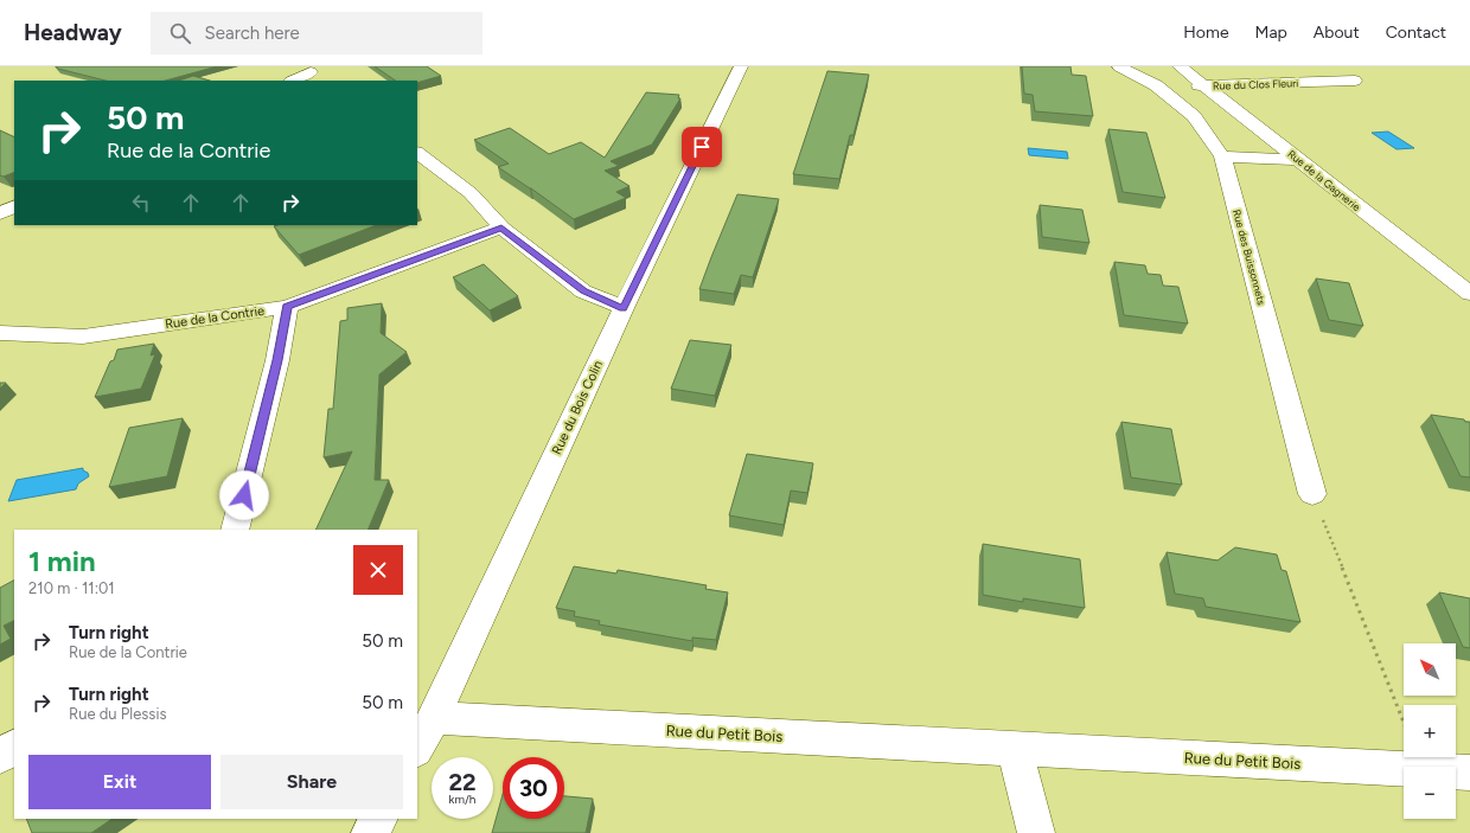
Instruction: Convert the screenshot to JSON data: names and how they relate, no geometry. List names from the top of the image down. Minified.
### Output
{"streets":{"street":["Rue du Clos Fleuri","Rue de la Gagnerie","Rue des Buissonnets","Rue de la Contrie","Rue du Bois Colin","Rue du Petit Bois"]},"crossings":[["Rue du Clos Fleuri","Rue de la Gagnerie"],["Rue du Clos Fleuri","Rue des Buissonnets"],["Rue du Bois Colin","Rue du Petit Bois"]],"north":"top left","page":{"header":"Headway","search":"Search here","nav":["Home","Map","About","Contact"],"turn":["50 m","Rue de la Contrie"],"heading":["1 min","210 m · 11:01"],"list":[{"name":"Turn right","note":"Rue de la Contrie","value":"50 m"},{"name":"Turn right","note":"Rue du Plessis","value":"50 m"}],"map_buttons":["+","−"],"buttons":["Exit","Share"],"speed":"22 km/h","limit":"30"}}
